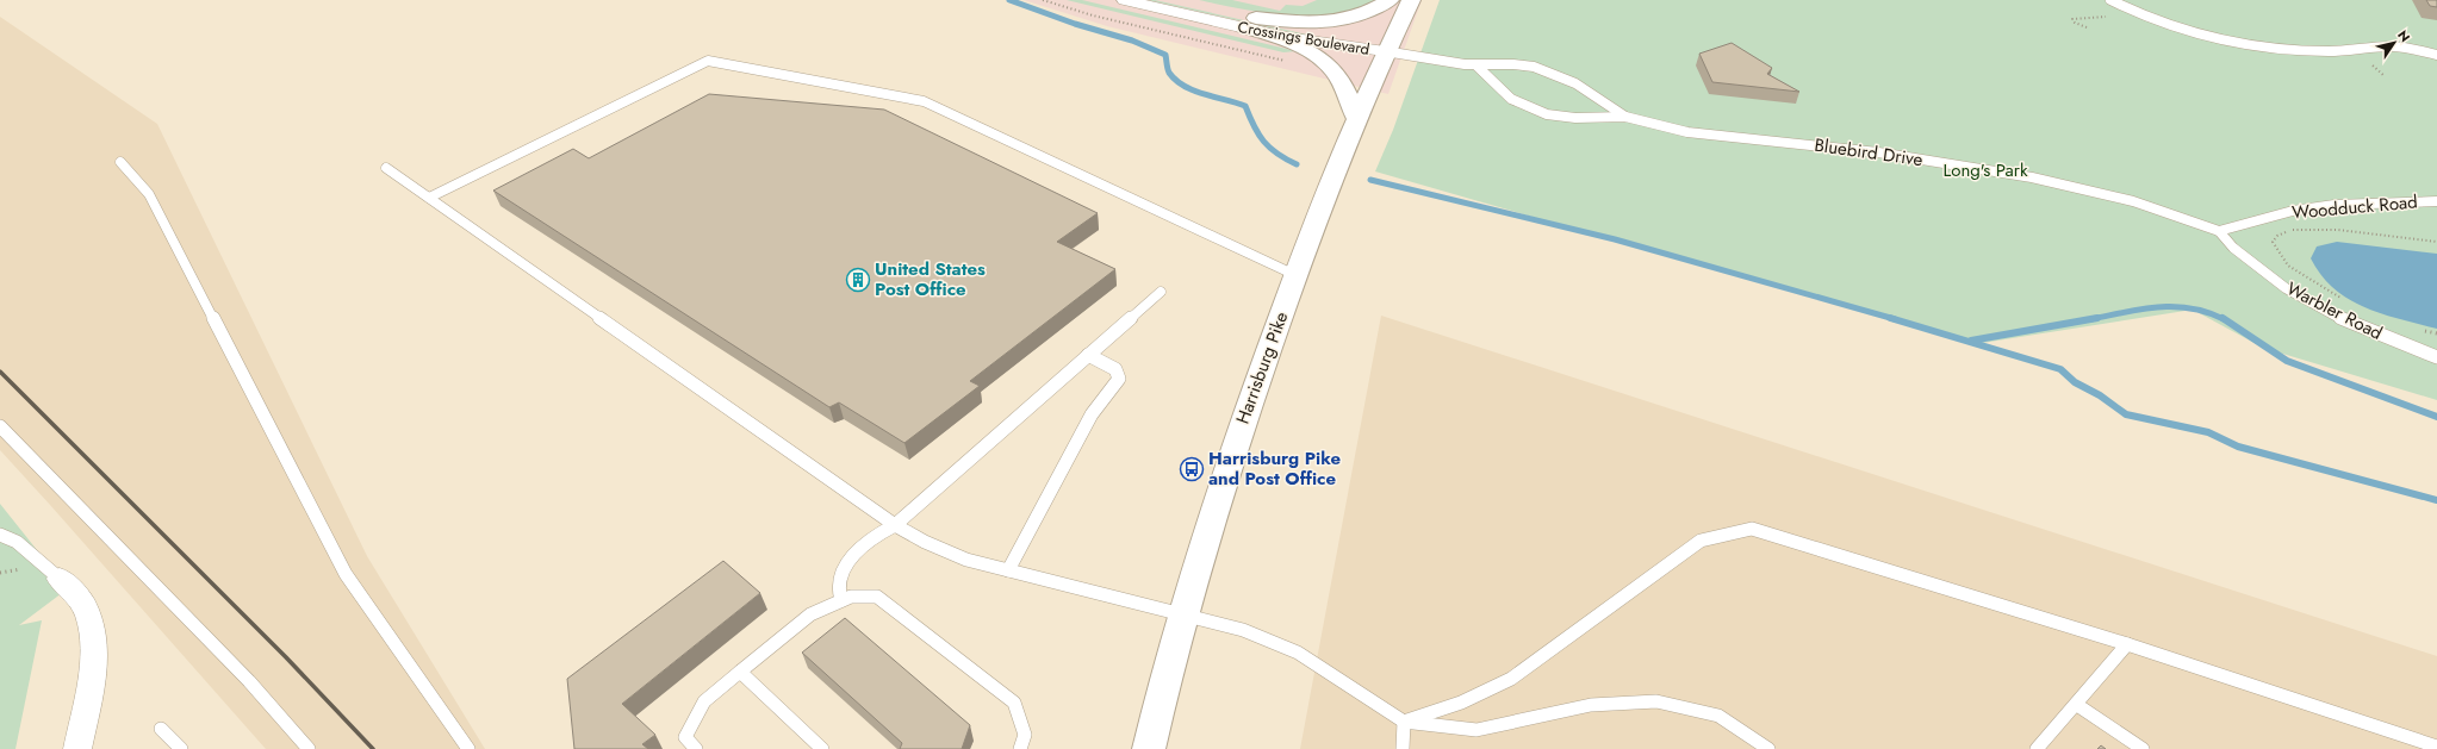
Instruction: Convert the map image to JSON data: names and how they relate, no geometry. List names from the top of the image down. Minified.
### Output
{"streets":{"main road":["Harrisburg Pike"],"street":["Crossings Boulevard"],"lane":["Bluebird Drive","Woodduck Road","Warbler Road"]},"crossings":[["Crossings Boulevard","Bluebird Drive"],["Crossings Boulevard","Harrisburg Pike"],["Bluebird Drive","Woodduck Road"],["Bluebird Drive","Warbler Road"],["Bluebird Drive","Harrisburg Pike"],["Woodduck Road","Warbler Road"]],"parks":["Long's Park"],"places":{"building":["United States Post Office"],"bus stop":["Harrisburg Pike and Post Office"]},"north":"top right"}
